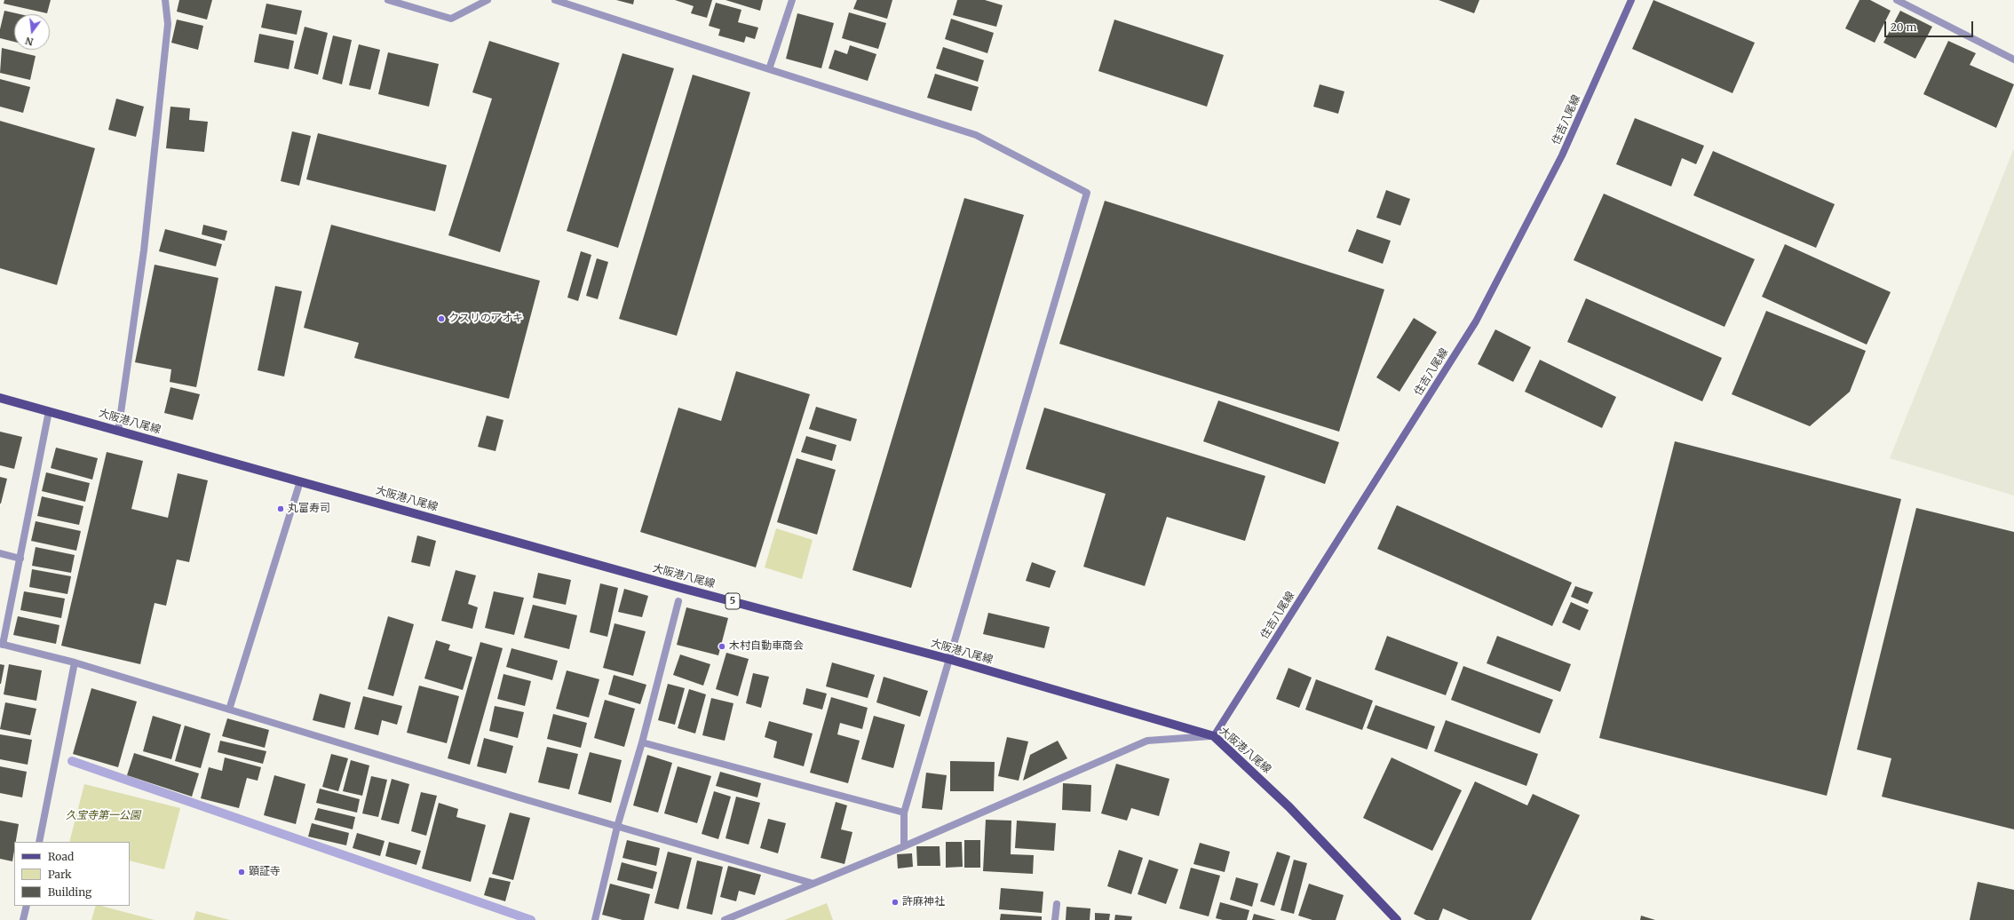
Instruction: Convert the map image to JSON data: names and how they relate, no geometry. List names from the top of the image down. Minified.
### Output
{"streets":{"main road":["住吉八尾線","大阪港八尾線","5"]},"crossings":[["住吉八尾線","大阪港八尾線"]],"parks":["久宝寺第一公園"],"places":["クスリのアオキ","丸富寿司","木村自動車商会","顕証寺","許麻神社"],"legend":["Road","Park","Building"],"scale_bar":"20 m","north":"bottom"}
